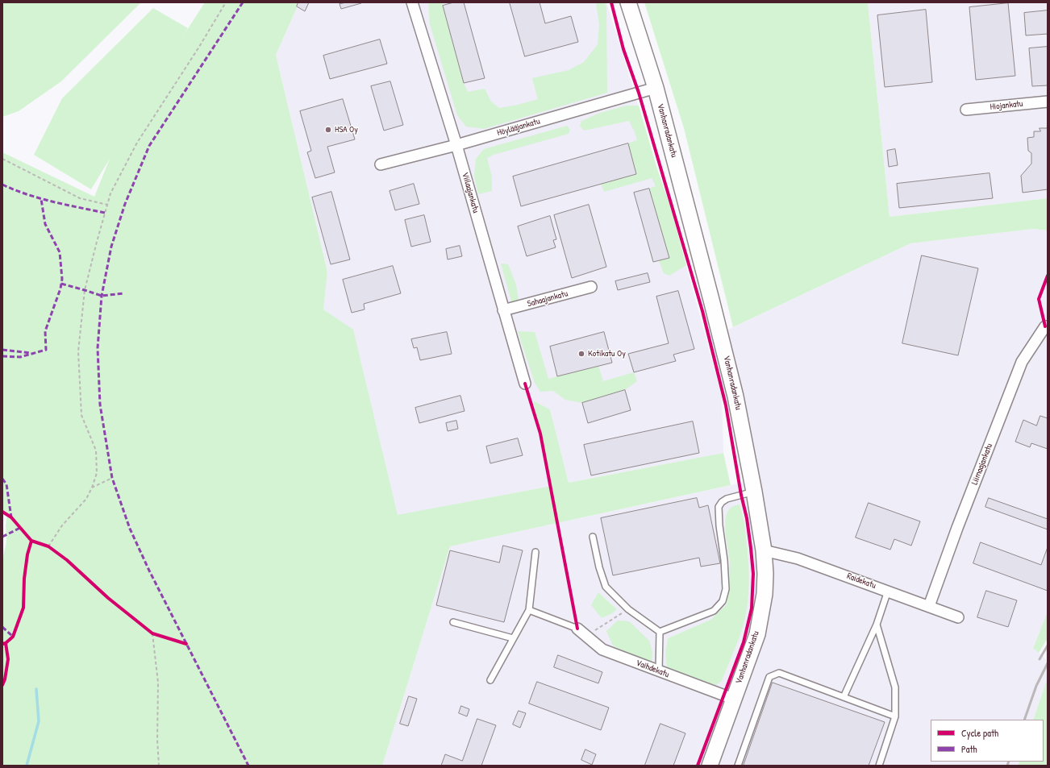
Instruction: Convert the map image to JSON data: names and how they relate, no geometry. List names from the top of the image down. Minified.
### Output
{"streets":{"street":["Hiojankatu","Höylääjankatu","Vanhanradankatu","Viilaajankatu","Sahaajankatu","Liimaajankatu","Raidekatu","Vaihdekatu"]},"crossings":[["Höylääjankatu","Vanhanradankatu"],["Höylääjankatu","Viilaajankatu"],["Vanhanradankatu","Raidekatu"],["Vanhanradankatu","Vaihdekatu"],["Viilaajankatu","Sahaajankatu"],["Liimaajankatu","Raidekatu"]],"places":["HSA Oy","Kotikatu Oy"],"legend":["Cycle path","Path"]}
